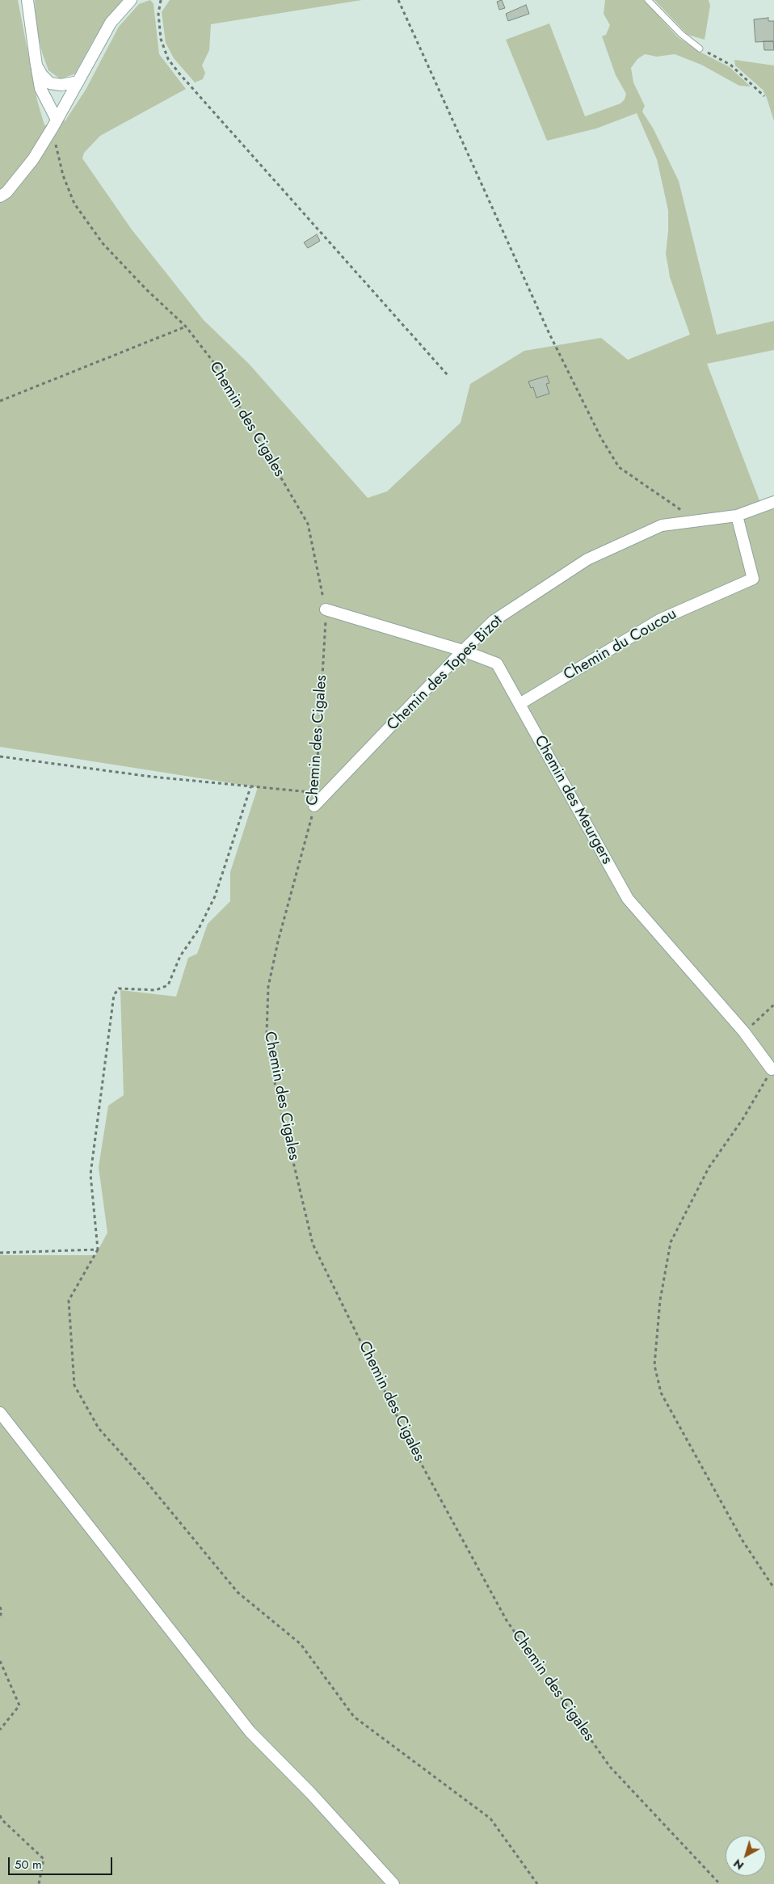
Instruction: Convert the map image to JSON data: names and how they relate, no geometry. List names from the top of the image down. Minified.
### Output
{"streets":{"street":["Chemin du Coucou","Chemin des Topes Bizot","Chemin des Meurgers"],"path":["Chemin des Cigales"]},"crossings":[["Chemin des Cigales","Chemin des Topes Bizot"],["Chemin des Cigales","Chemin des Meurgers"],["Chemin du Coucou","Chemin des Topes Bizot"],["Chemin du Coucou","Chemin des Meurgers"],["Chemin des Topes Bizot","Chemin des Meurgers"]],"scale_bar":"50 m","north":"bottom left"}
